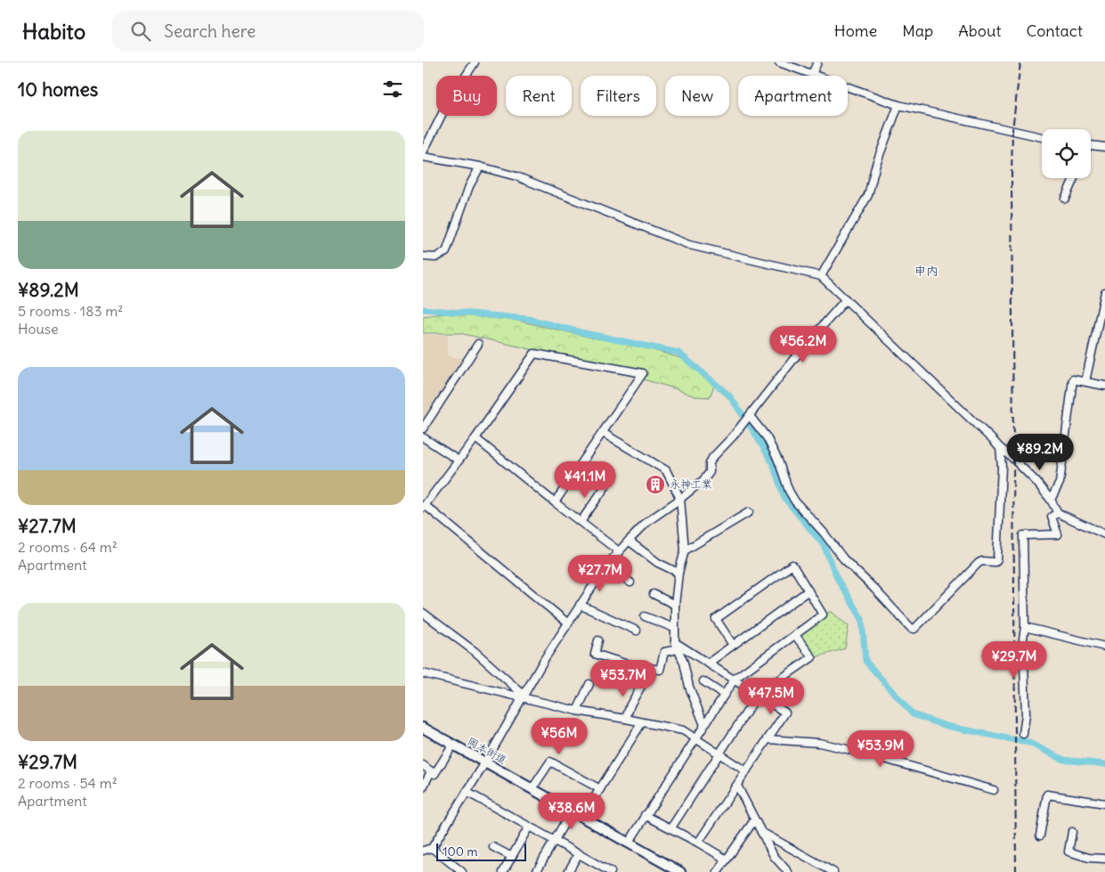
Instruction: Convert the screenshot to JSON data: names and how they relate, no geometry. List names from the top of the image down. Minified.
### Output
{"streets":{"main road":["岡本街道"]},"districts":["申内"],"places":{"building":["永神工業"]},"scale_bar":"100 m","page":{"header":"Habito","search":"Search here","nav":["Home","Map","About","Contact"],"heading":"10 homes","chip":["Buy","Rent","Filters","New","Apartment"],"list":[{"name":"¥89.2M","note":"5 rooms · 183 m² · House"},{"name":"¥27.7M","note":"2 rooms · 64 m² · Apartment"},{"name":"¥29.7M","note":"2 rooms · 54 m² · Apartment"}],"price":["¥56.2M","¥89.2M","¥41.1M","¥27.7M","¥29.7M","¥53.7M","¥47.5M","¥56M","¥53.9M","¥38.6M"],"scale":"100 m"}}
